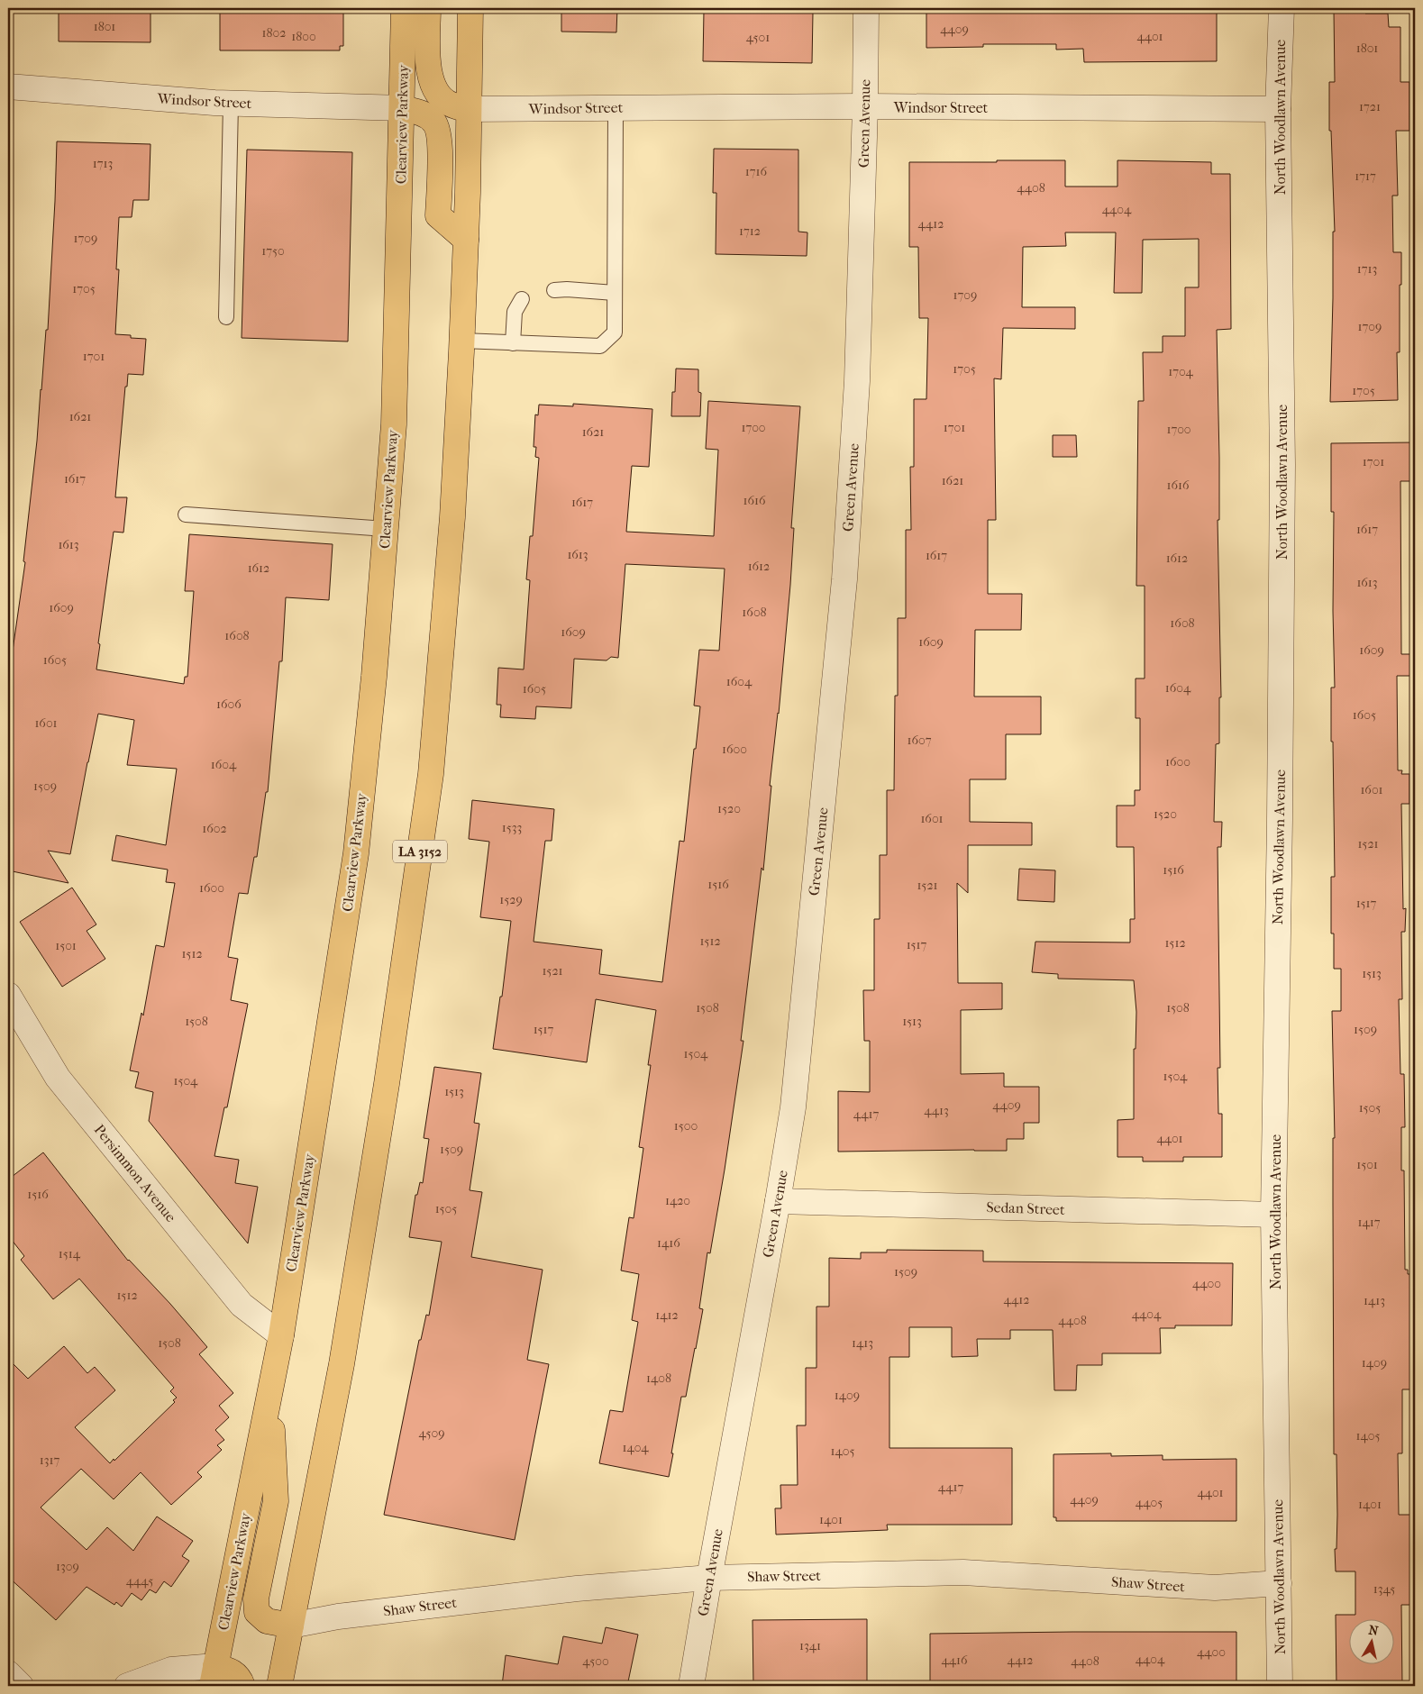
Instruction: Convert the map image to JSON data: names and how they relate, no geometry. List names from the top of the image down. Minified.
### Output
{"streets":{"highway":["Clearview Parkway","LA 3152"],"street":["Windsor Street","North Woodlawn Avenue","Green Avenue","Persimmon Avenue","Sedan Street","Shaw Street"]},"crossings":[["Windsor Street","North Woodlawn Avenue"],["Windsor Street","Green Avenue"],["Windsor Street","Clearview Parkway"],["Windsor Street","LA 3152"],["North Woodlawn Avenue","Sedan Street"],["North Woodlawn Avenue","Shaw Street"],["Green Avenue","Sedan Street"],["Green Avenue","Shaw Street"],["Clearview Parkway","Persimmon Avenue"],["LA 3152","Shaw Street"]],"house_numbers":["1801","4409","1802","1800","4401","4501","1801","1721","1713","1716","1717","4408","4404","4412","1712","1709","1750","1713","1705","1709","1709","1701","1705","1704","1705","1621","1700","1701","1700","1621","1701","1617","1621","1616","1616","1617","1617","1613","1613","1617","1612","1612","1612","1613","1609","1608","1608","1609","1608","1609","1609","1605","1604","1604","1605","1606","1605","1601","1607","1600","1600","1604","1509","1601","1520","1520","1601","1533","1602","1521","1516","1516","1521","1600","1529","1517","1512","1512","1517","1501","1512","1521","1513","1508","1508","1508","1513","1517","1509","1504","1504","1504","1513","4409","1505","4413","4417","1500","4401","1509","1501","1516","1420","1505","1417","1416","1514","1509","4400","1512","4412","1413","4404","1412","4408","1508","1413","1409","1408","1409","4509","1405","1404","1405","1317","4417","4401","4409","4405","1401","1401","1309","4445","1345","1341","4400","4404","4416","4412","4500","4408"],"north":"top"}
